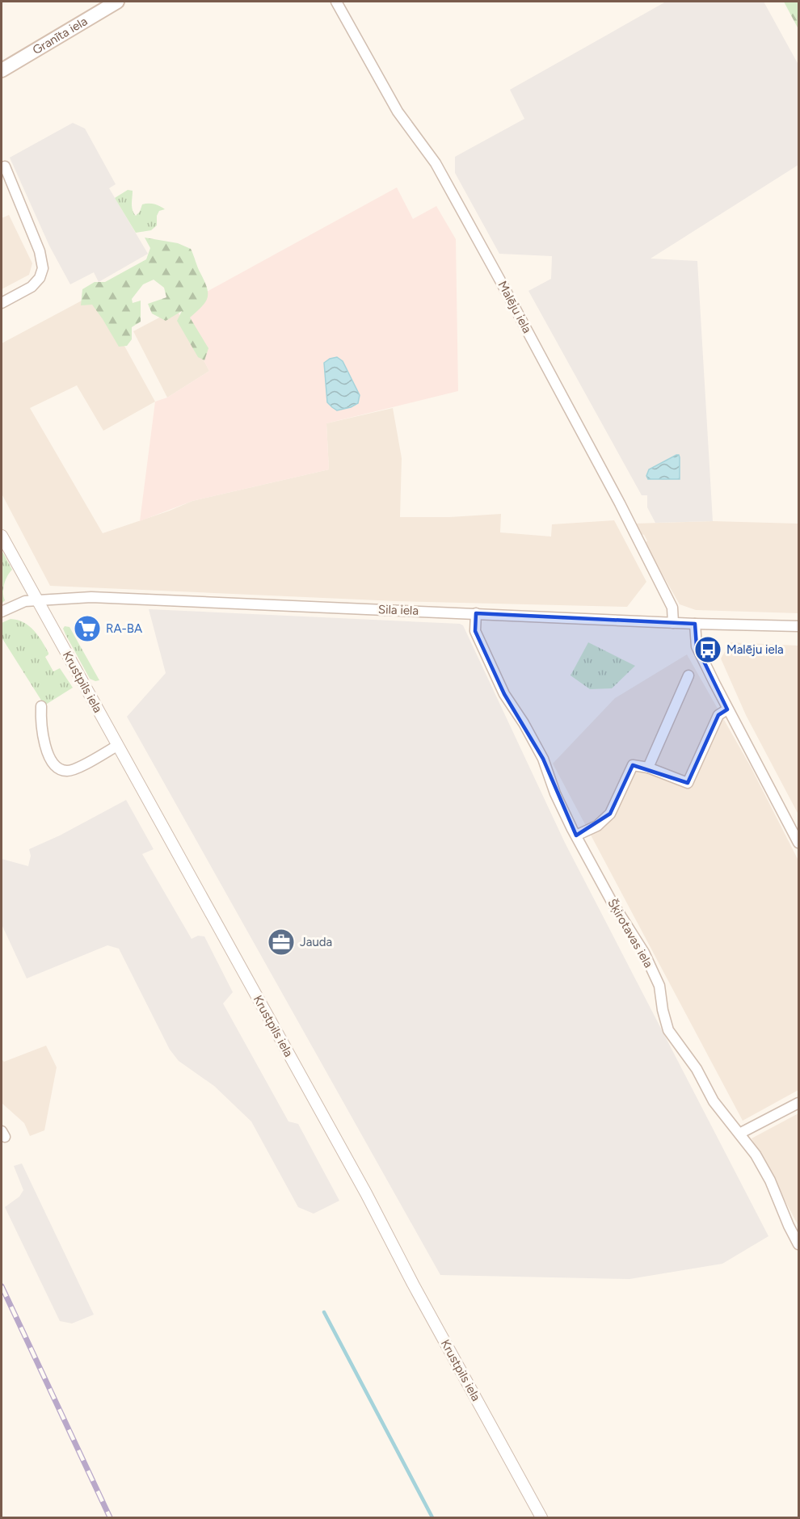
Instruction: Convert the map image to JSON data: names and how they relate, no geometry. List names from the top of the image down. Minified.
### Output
{"streets":{"main road":["Granīta iela"],"street":["Malēju iela","Sila iela","Krustpils iela","Šķirotavas iela"]},"crossings":[["Malēju iela","Sila iela"],["Sila iela","Krustpils iela"],["Sila iela","Šķirotavas iela"]],"places":{"supermarket":["RA-BA"],"bus stop":["Malēju iela"],"office":["Jauda"]}}
